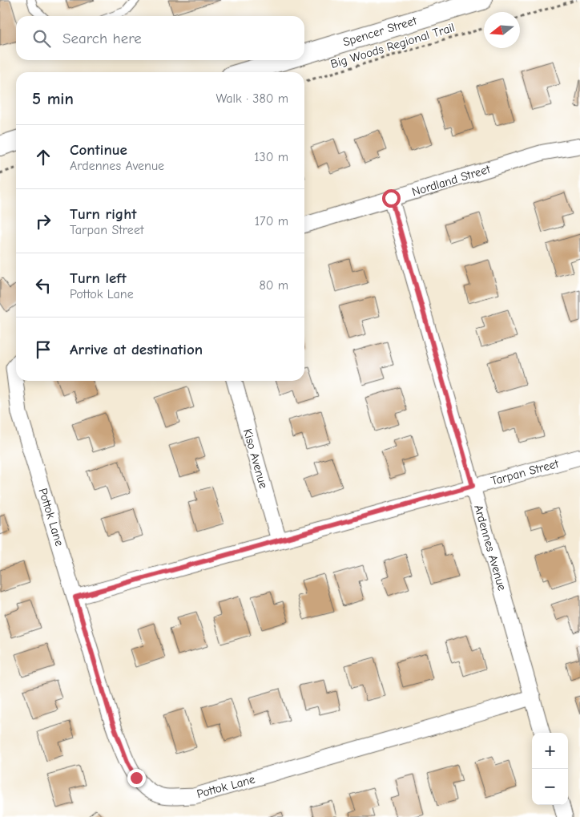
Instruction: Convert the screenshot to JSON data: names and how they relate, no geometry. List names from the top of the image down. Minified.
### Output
{"streets":{"street":["Spencer Street","Nordland Street","Kiso Avenue","Tarpan Street","Pottok Lane","Ardennes Avenue"],"path":["Big Woods Regional Trail"]},"crossings":[["Nordland Street","Ardennes Avenue"],["Kiso Avenue","Tarpan Street"],["Tarpan Street","Pottok Lane"],["Tarpan Street","Ardennes Avenue"],["Pottok Lane","Ardennes Avenue"]],"north":"left","page":{"search":"Search here","heading":["5 min","Walk · 380 m"],"list":[["Continue","Ardennes Avenue","130 m"],["Turn right","Tarpan Street","170 m"],["Turn left","Pottok Lane","80 m"],"Arrive at destination"],"map_buttons":["+","−"]}}
